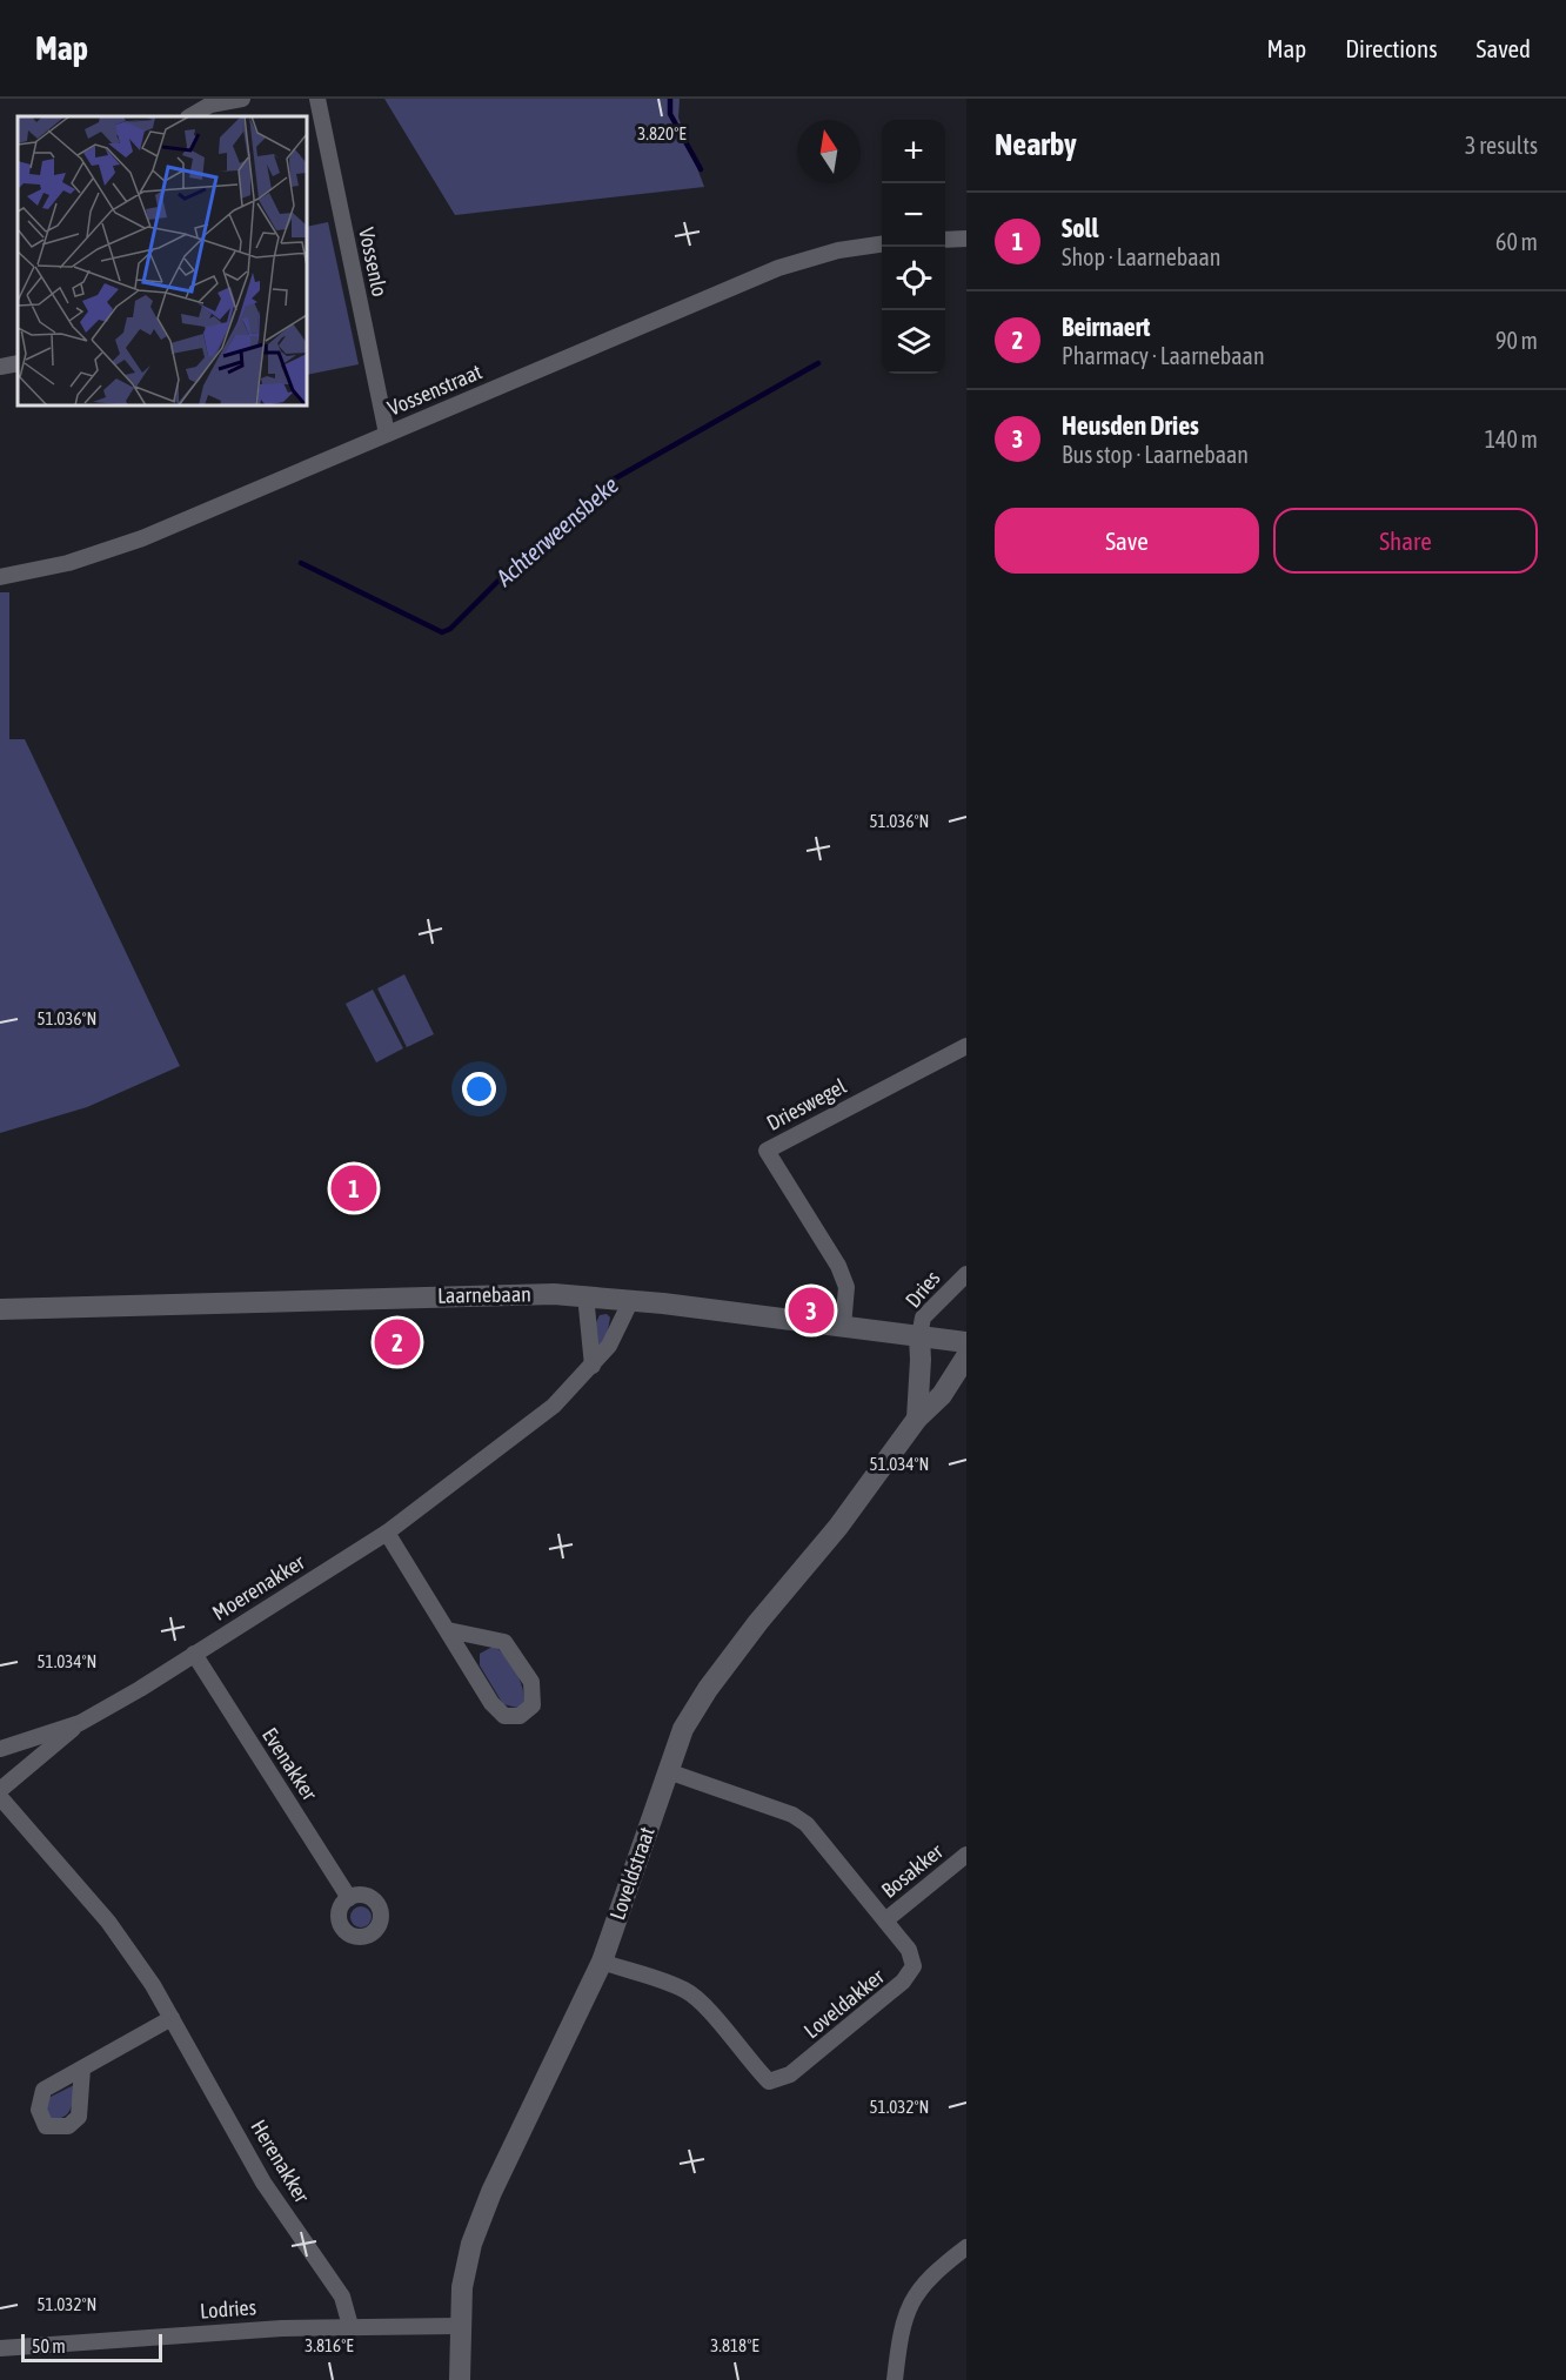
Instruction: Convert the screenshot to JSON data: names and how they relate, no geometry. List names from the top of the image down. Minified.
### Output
{"streets":{"street":["Vossenlo","Vossenstraat","Drieswegel","Dries","Laarnebaan","Moerenakker","Evenakker","Bosakker","Loveldstraat","Loveldakker","Herenakker","Lodries"]},"crossings":[["Vossenlo","Vossenstraat"],["Drieswegel","Laarnebaan"],["Dries","Laarnebaan"],["Laarnebaan","Moerenakker"],["Moerenakker","Evenakker"],["Bosakker","Loveldakker"],["Loveldstraat","Loveldakker"],["Loveldstraat","Lodries"],["Herenakker","Lodries"]],"water":["Achterweensbeke"],"scale_bar":"50 m","north":"top","page":{"header":"Map","nav":["Map","Directions","Saved"],"heading":["Nearby","3 results"],"map_buttons":["+","−"],"list":[{"mark":"1","name":"Soll","note":"Shop · Laarnebaan","value":"60 m"},{"mark":"2","name":"Beirnaert","note":"Pharmacy · Laarnebaan","value":"90 m"},{"mark":"3","name":"Heusden Dries","note":"Bus stop · Laarnebaan","value":"140 m"}],"buttons":["Save","Share"],"pins":["1","3","2"],"scale":"50 m"},"coordinates":["3.820°E","51.036°N","51.034°N","51.032°N","3.816°E","3.818°E"]}
